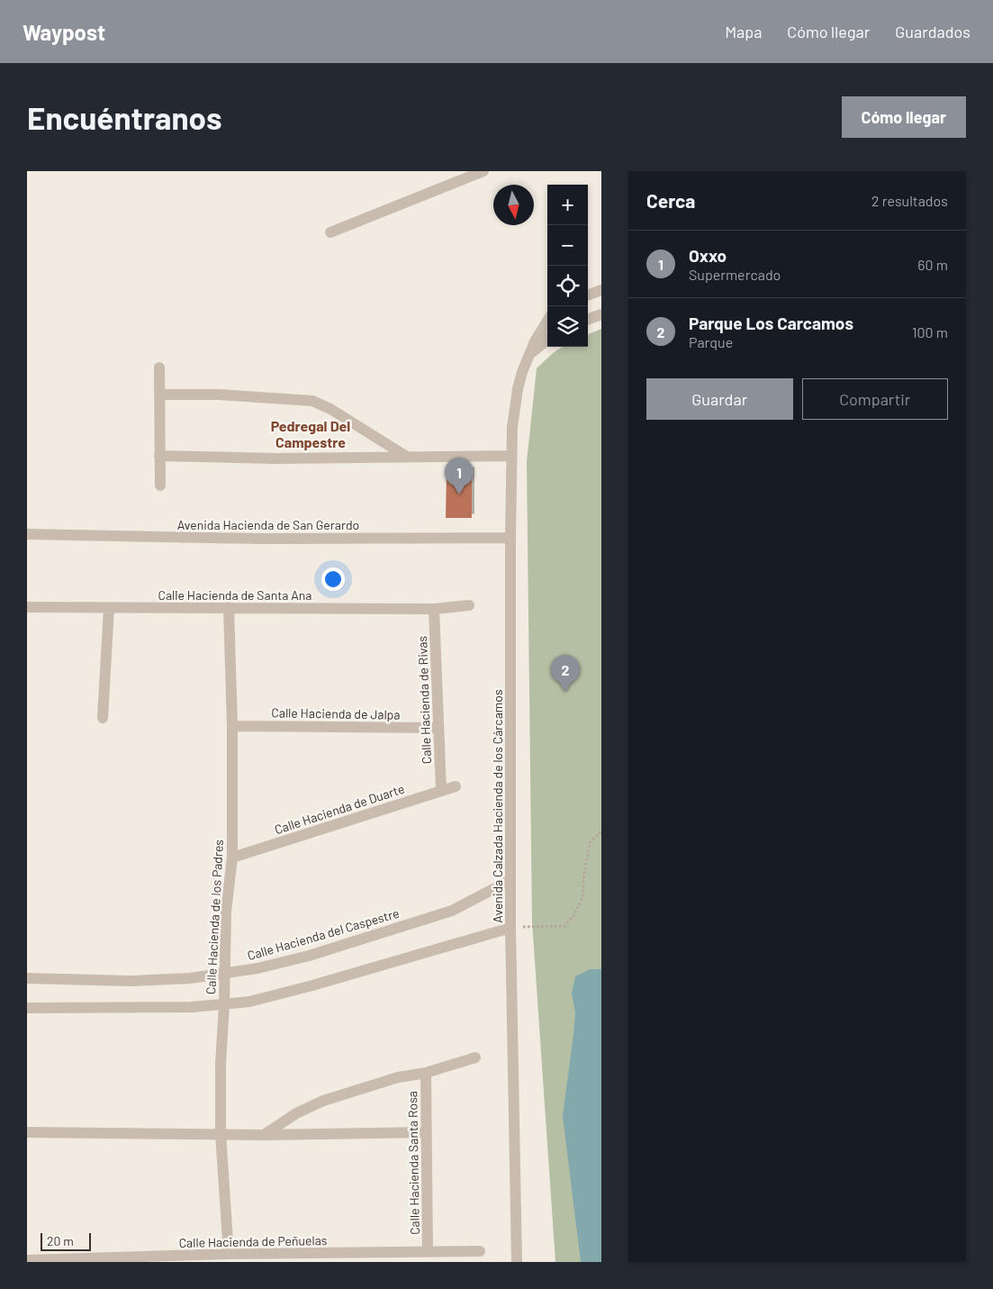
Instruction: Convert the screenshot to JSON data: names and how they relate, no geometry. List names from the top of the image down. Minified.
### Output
{"streets":{"street":["Avenida Hacienda de San Gerardo","Calle Hacienda de Santa Ana","Calle Hacienda de Rivas","Calle Hacienda de Jalpa","Avenida Calzada Hacienda de los Cárcamos","Calle Hacienda de Duarte","Calle Hacienda de los Padres","Calle Hacienda del Caspestre","Calle Hacienda Santa Rosa","Calle Hacienda de Peñuelas"]},"crossings":[["Avenida Hacienda de San Gerardo","Avenida Calzada Hacienda de los Cárcamos"],["Calle Hacienda de Santa Ana","Calle Hacienda de Rivas"],["Calle Hacienda de Santa Ana","Calle Hacienda de los Padres"],["Calle Hacienda de Rivas","Calle Hacienda de Jalpa"],["Calle Hacienda de Rivas","Calle Hacienda de Duarte"],["Calle Hacienda de Jalpa","Calle Hacienda de los Padres"],["Avenida Calzada Hacienda de los Cárcamos","Calle Hacienda del Caspestre"],["Calle Hacienda de Duarte","Calle Hacienda de los Padres"],["Calle Hacienda de los Padres","Calle Hacienda del Caspestre"],["Calle Hacienda de los Padres","Calle Hacienda de Peñuelas"],["Calle Hacienda Santa Rosa","Calle Hacienda de Peñuelas"]],"districts":["Pedregal Del Campestre"],"scale_bar":"20 m","north":"bottom","page":{"header":"Waypost","nav":["Mapa","Cómo llegar","Guardados"],"buttons":["Cómo llegar",["Guardar","Compartir"]],"title":"Encuéntranos","heading":["Cerca","2 resultados"],"map_buttons":["+","−"],"list":[{"mark":"1","name":"Oxxo","note":"Supermercado","value":"60 m"},{"mark":"2","name":"Parque Los Carcamos","note":"Parque","value":"100 m"}],"pins":["1","2"],"scale":"20 m"}}
